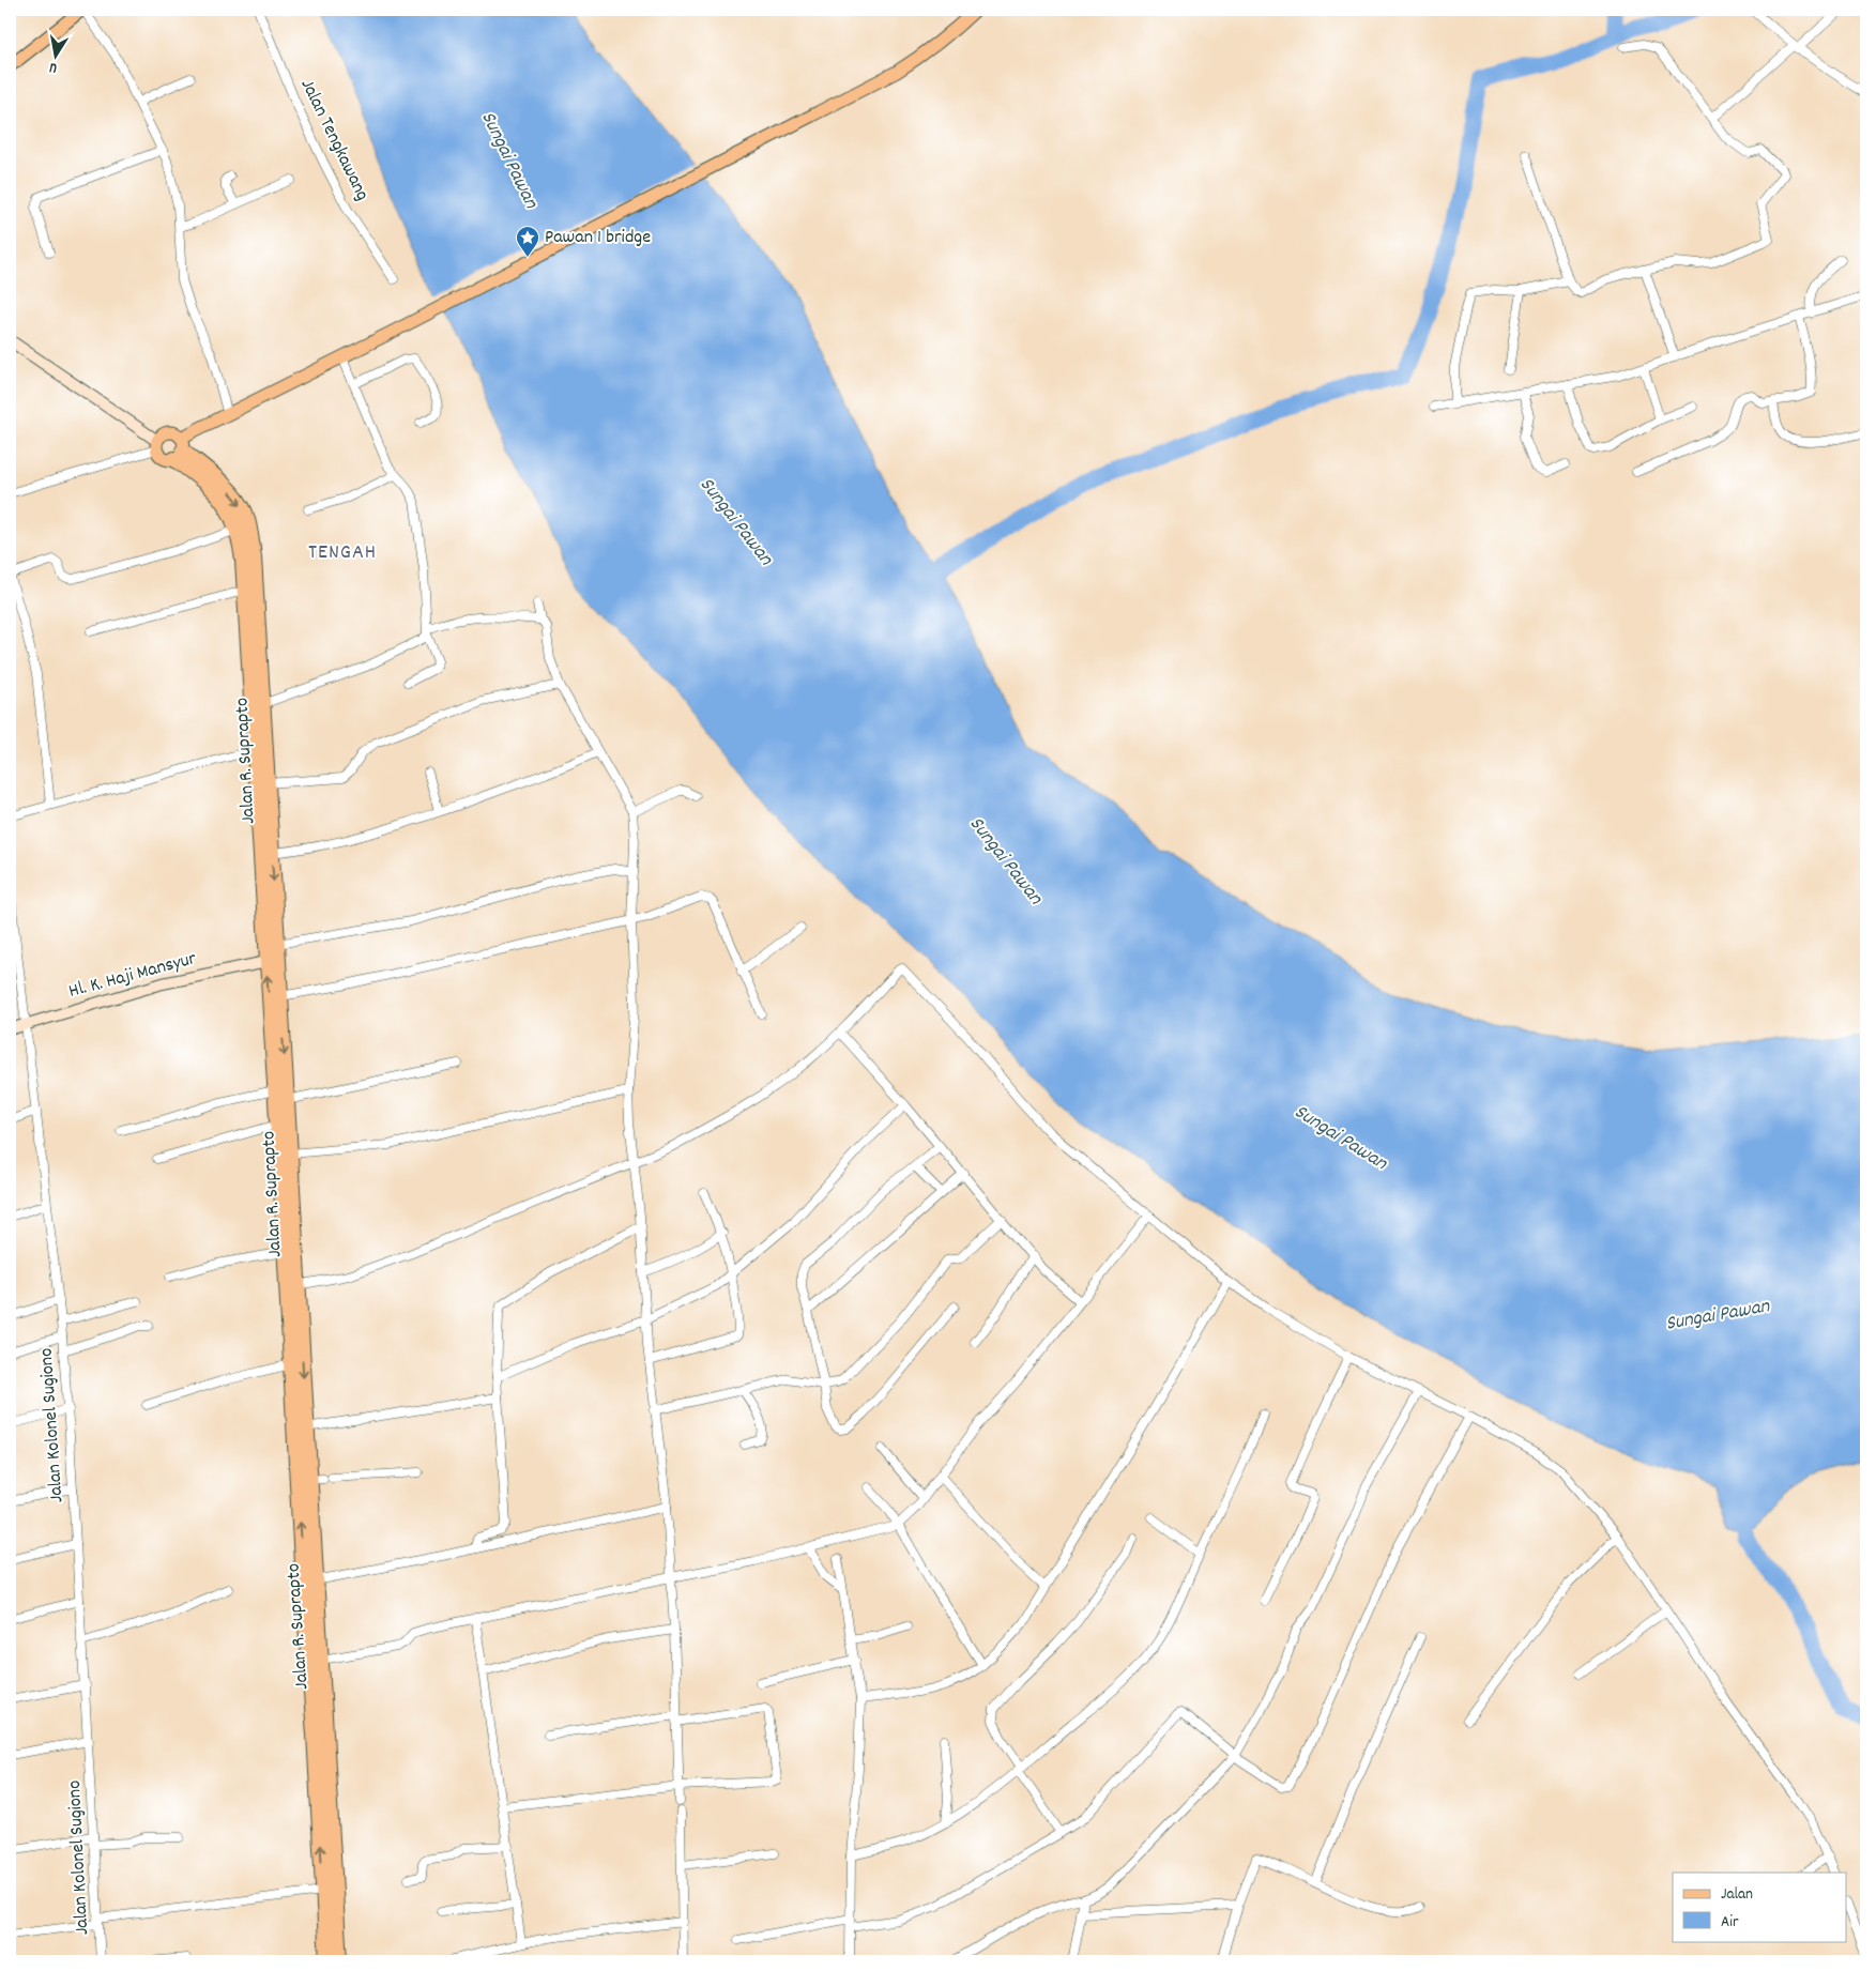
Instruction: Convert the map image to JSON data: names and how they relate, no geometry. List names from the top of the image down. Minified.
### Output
{"streets":{"highway":["Jalan R. Suprapto"],"street":["Jalan Tengkawang","Hl. K. Haji Mansyur","Jalan Kolonel Sugiono"]},"crossings":[["Jalan R. Suprapto","Hl. K. Haji Mansyur"],["Hl. K. Haji Mansyur","Jalan Kolonel Sugiono"]],"districts":["TENGAH"],"water":["Sungai Pawan"],"places":{"place":["Pawan 1 bridge"]},"legend":["Jalan","Air"],"north":"bottom"}
